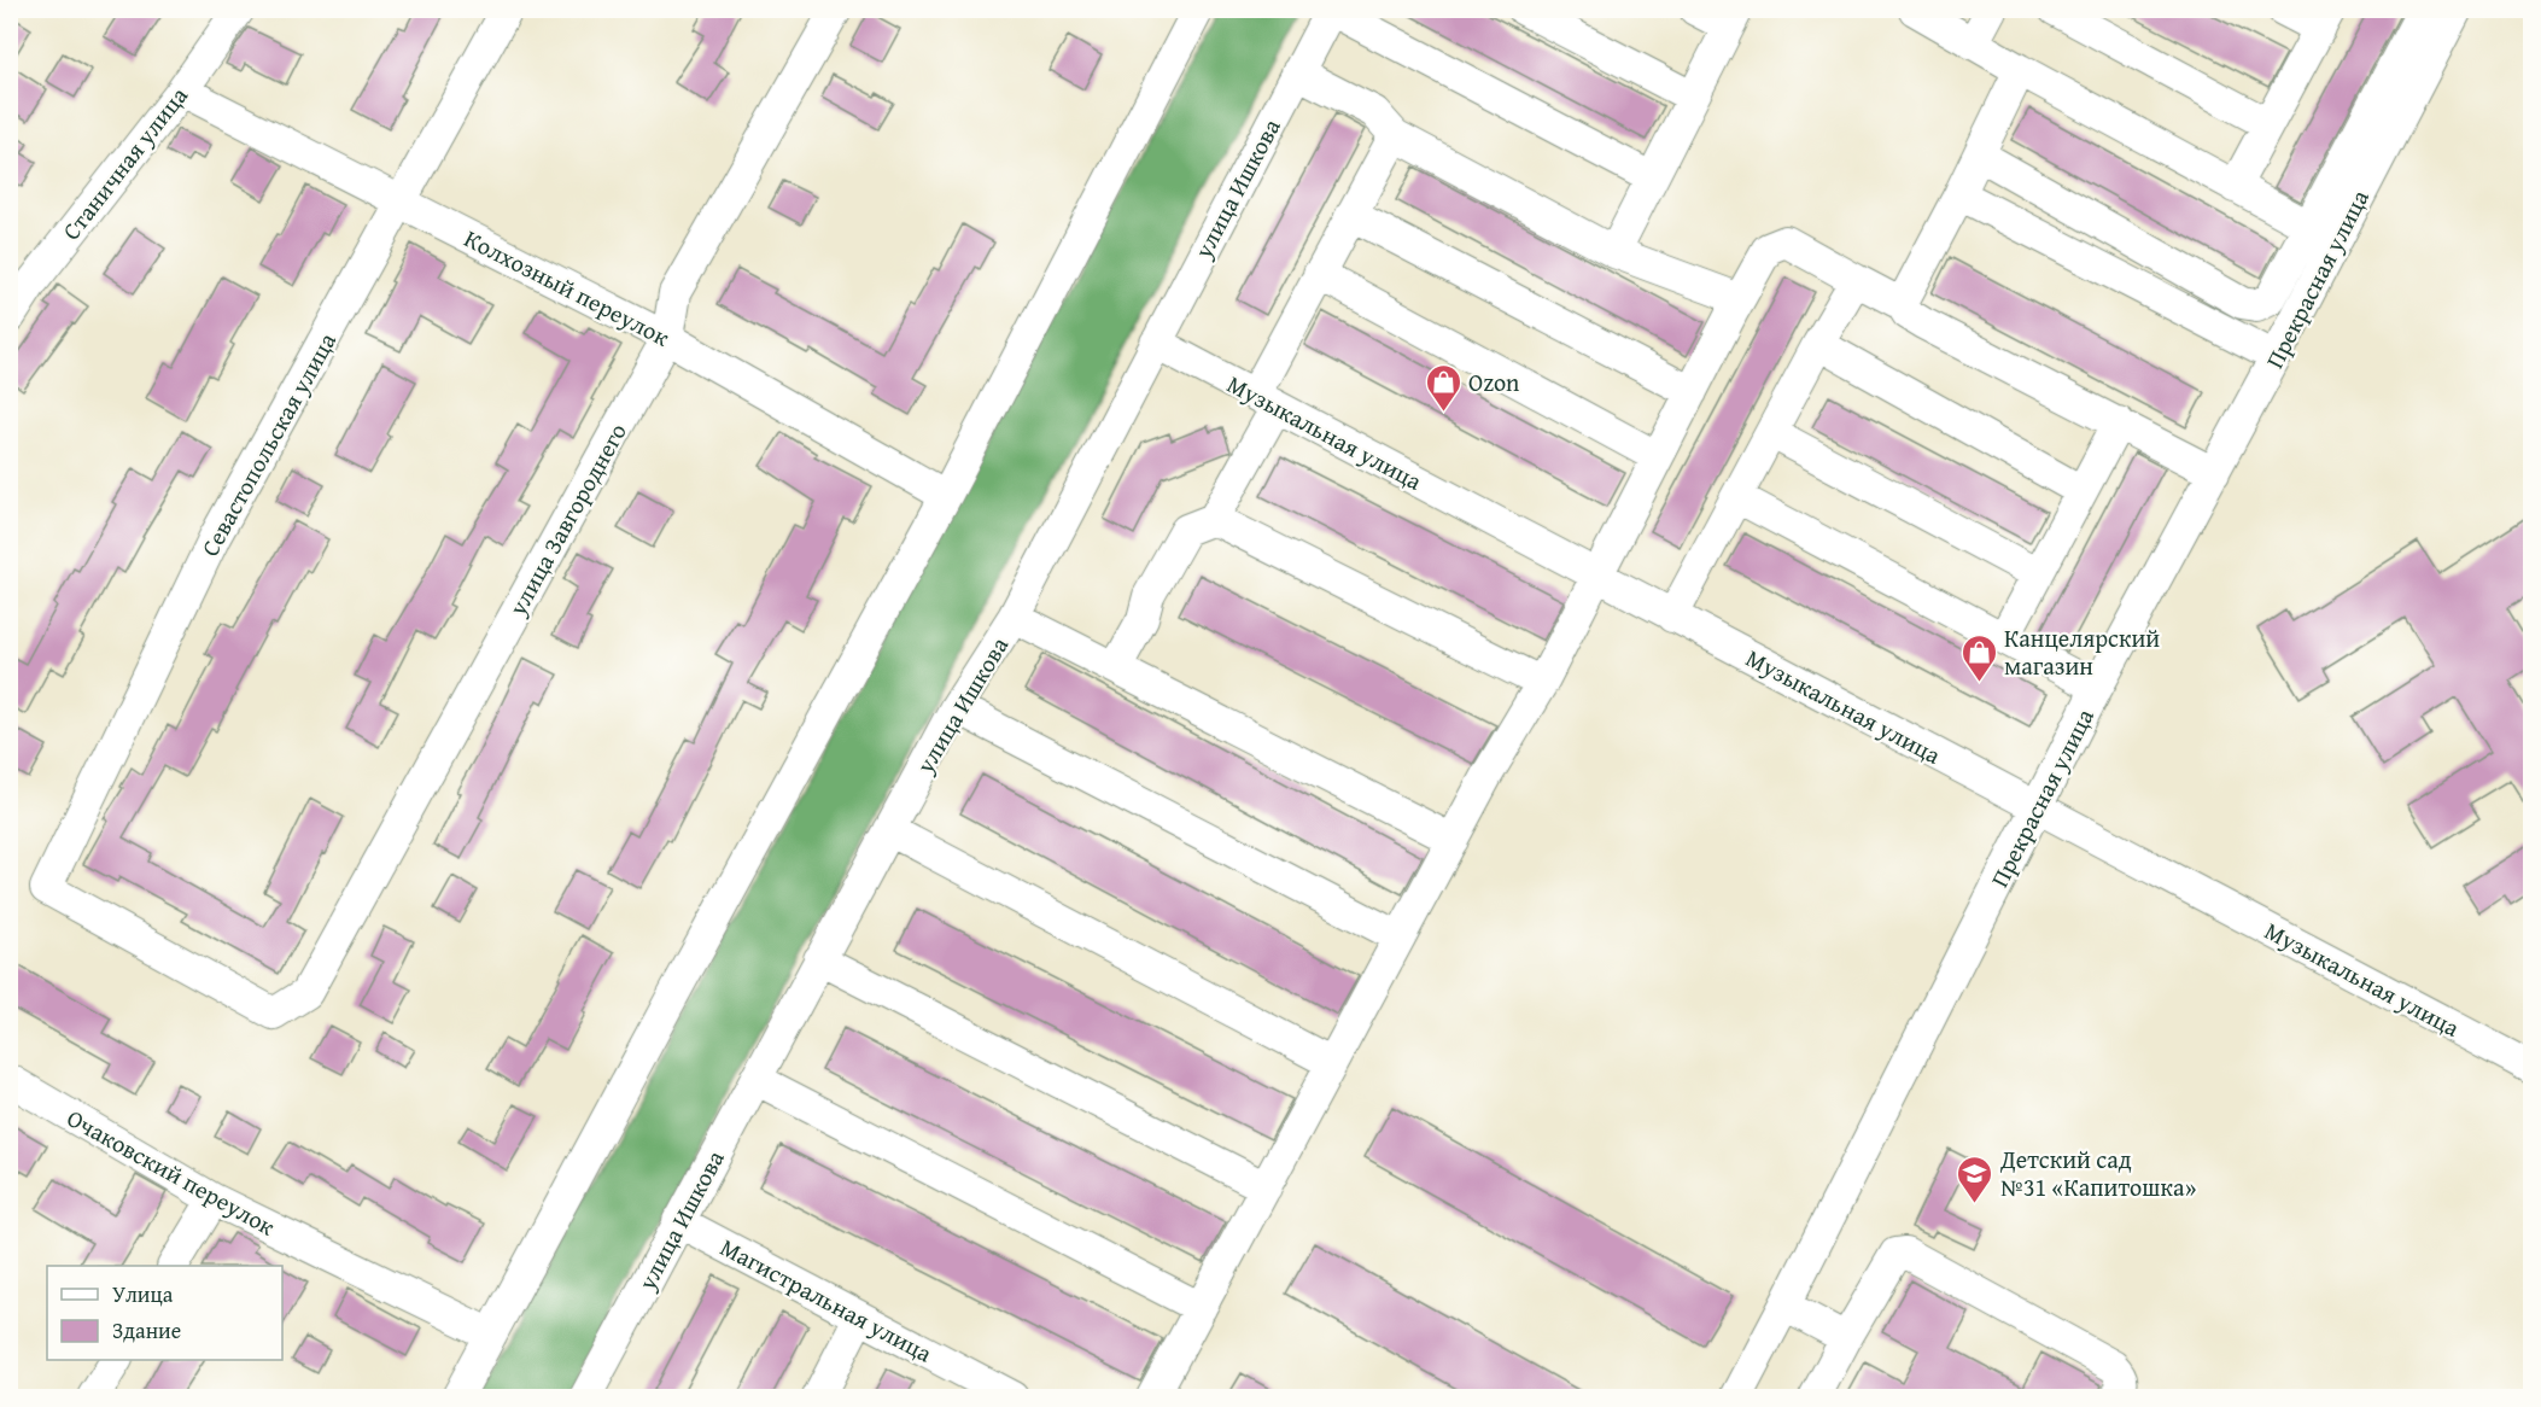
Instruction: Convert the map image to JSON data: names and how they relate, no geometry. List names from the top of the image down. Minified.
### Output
{"streets":{"street":["Станичная улица","улица Ишкова","Прекрасная улица","Колхозный переулок","Музыкальная улица","Севастопольская улица","улица Завгороднего","Очаковский переулок","Магистральная улица"]},"crossings":[["Станичная улица","Колхозный переулок"],["улица Ишкова","Музыкальная улица"],["улица Ишкова","Магистральная улица"],["Прекрасная улица","Музыкальная улица"],["Колхозный переулок","Севастопольская улица"],["Колхозный переулок","улица Завгороднего"],["Севастопольская улица","улица Завгороднего"]],"places":{"shop":["Ozon","Канцелярский магазин"],"school or university":["Детский сад №31 «Капитошка»"]},"legend":["Улица","Здание"]}
